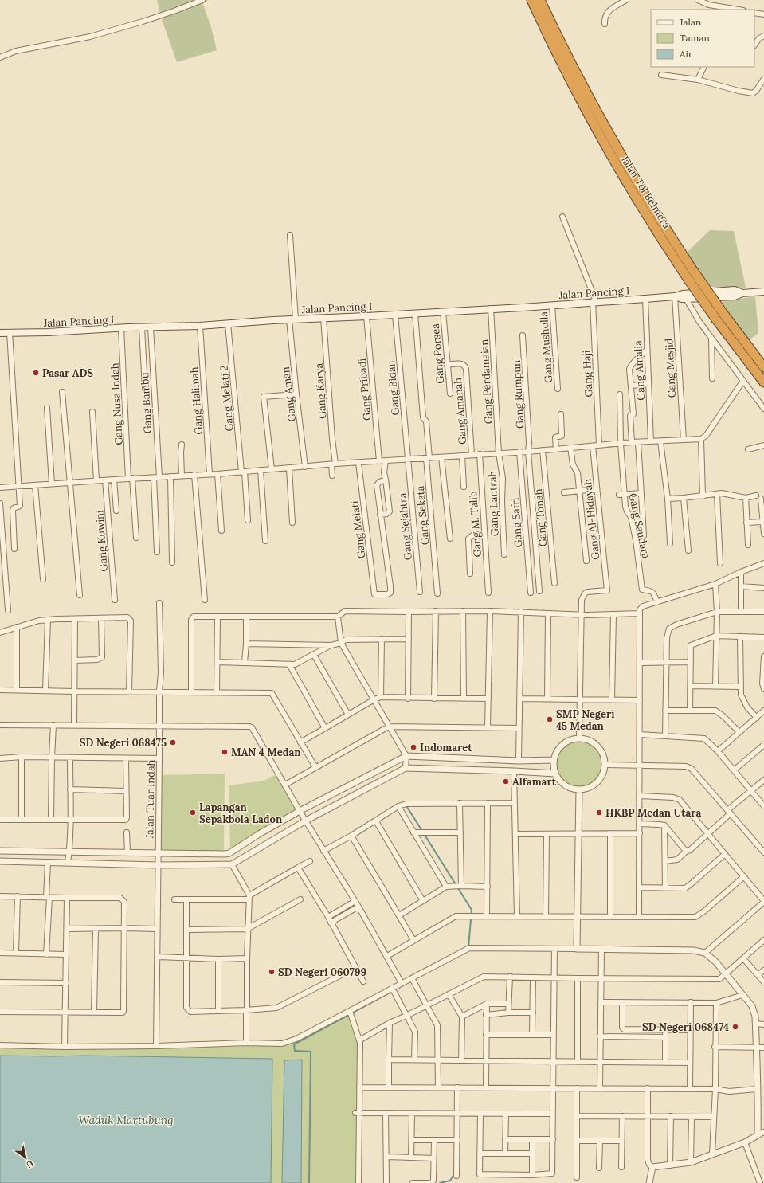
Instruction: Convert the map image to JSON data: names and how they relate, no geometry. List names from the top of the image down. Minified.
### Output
{"streets":{"highway":["Jalan Tol Belmera"],"main road":["Jalan Pancing I"],"street":["Gang Musholla","Gang Porsea","Gang Mesjid","Gang Amalia","Gang Haji","Gang Perdamaian","Gang Bidan","Gang Pribadi","Gang Karya","Gang Aman","Gang Rumpun","Gang Melati 2","Gang Halimah","Gang Bambu","Gang Nusa Indah","Gang Amanah","Gang Lantrah","Gang Sekata","Gang Tonah","Gang Al-Hidayah","Gang Safri","Gang M. Talib","Gang Saudara","Gang Sejahtra","Gang Melati","Gang Kuwini","Jalan Tuar Indah"]},"crossings":[["Jalan Pancing I","Gang Musholla"],["Jalan Pancing I","Gang Porsea"],["Jalan Pancing I","Gang Mesjid"],["Jalan Pancing I","Gang Amalia"],["Jalan Pancing I","Gang Haji"],["Jalan Pancing I","Gang Perdamaian"],["Jalan Pancing I","Gang Bidan"],["Jalan Pancing I","Gang Pribadi"],["Jalan Pancing I","Gang Karya"],["Jalan Pancing I","Gang Aman"],["Jalan Pancing I","Gang Melati 2"],["Jalan Pancing I","Gang Halimah"],["Jalan Pancing I","Gang Bambu"],["Jalan Pancing I","Gang Nusa Indah"],["Jalan Pancing I","Gang Sekata"],["Gang Porsea","Gang Amanah"],["Gang Perdamaian","Gang Lantrah"],["Gang Bidan","Gang Sejahtra"]],"water":["Waduk Martubung"],"places":["Pasar ADS","SMP Negeri 45 Medan","SD Negeri 068475","Indomaret","MAN 4 Medan","Alfamart","Lapangan Sepakbola Ladon","HKBP Medan Utara","SD Negeri 060799","SD Negeri 068474"],"legend":["Jalan","Taman","Air"],"north":"bottom right"}
